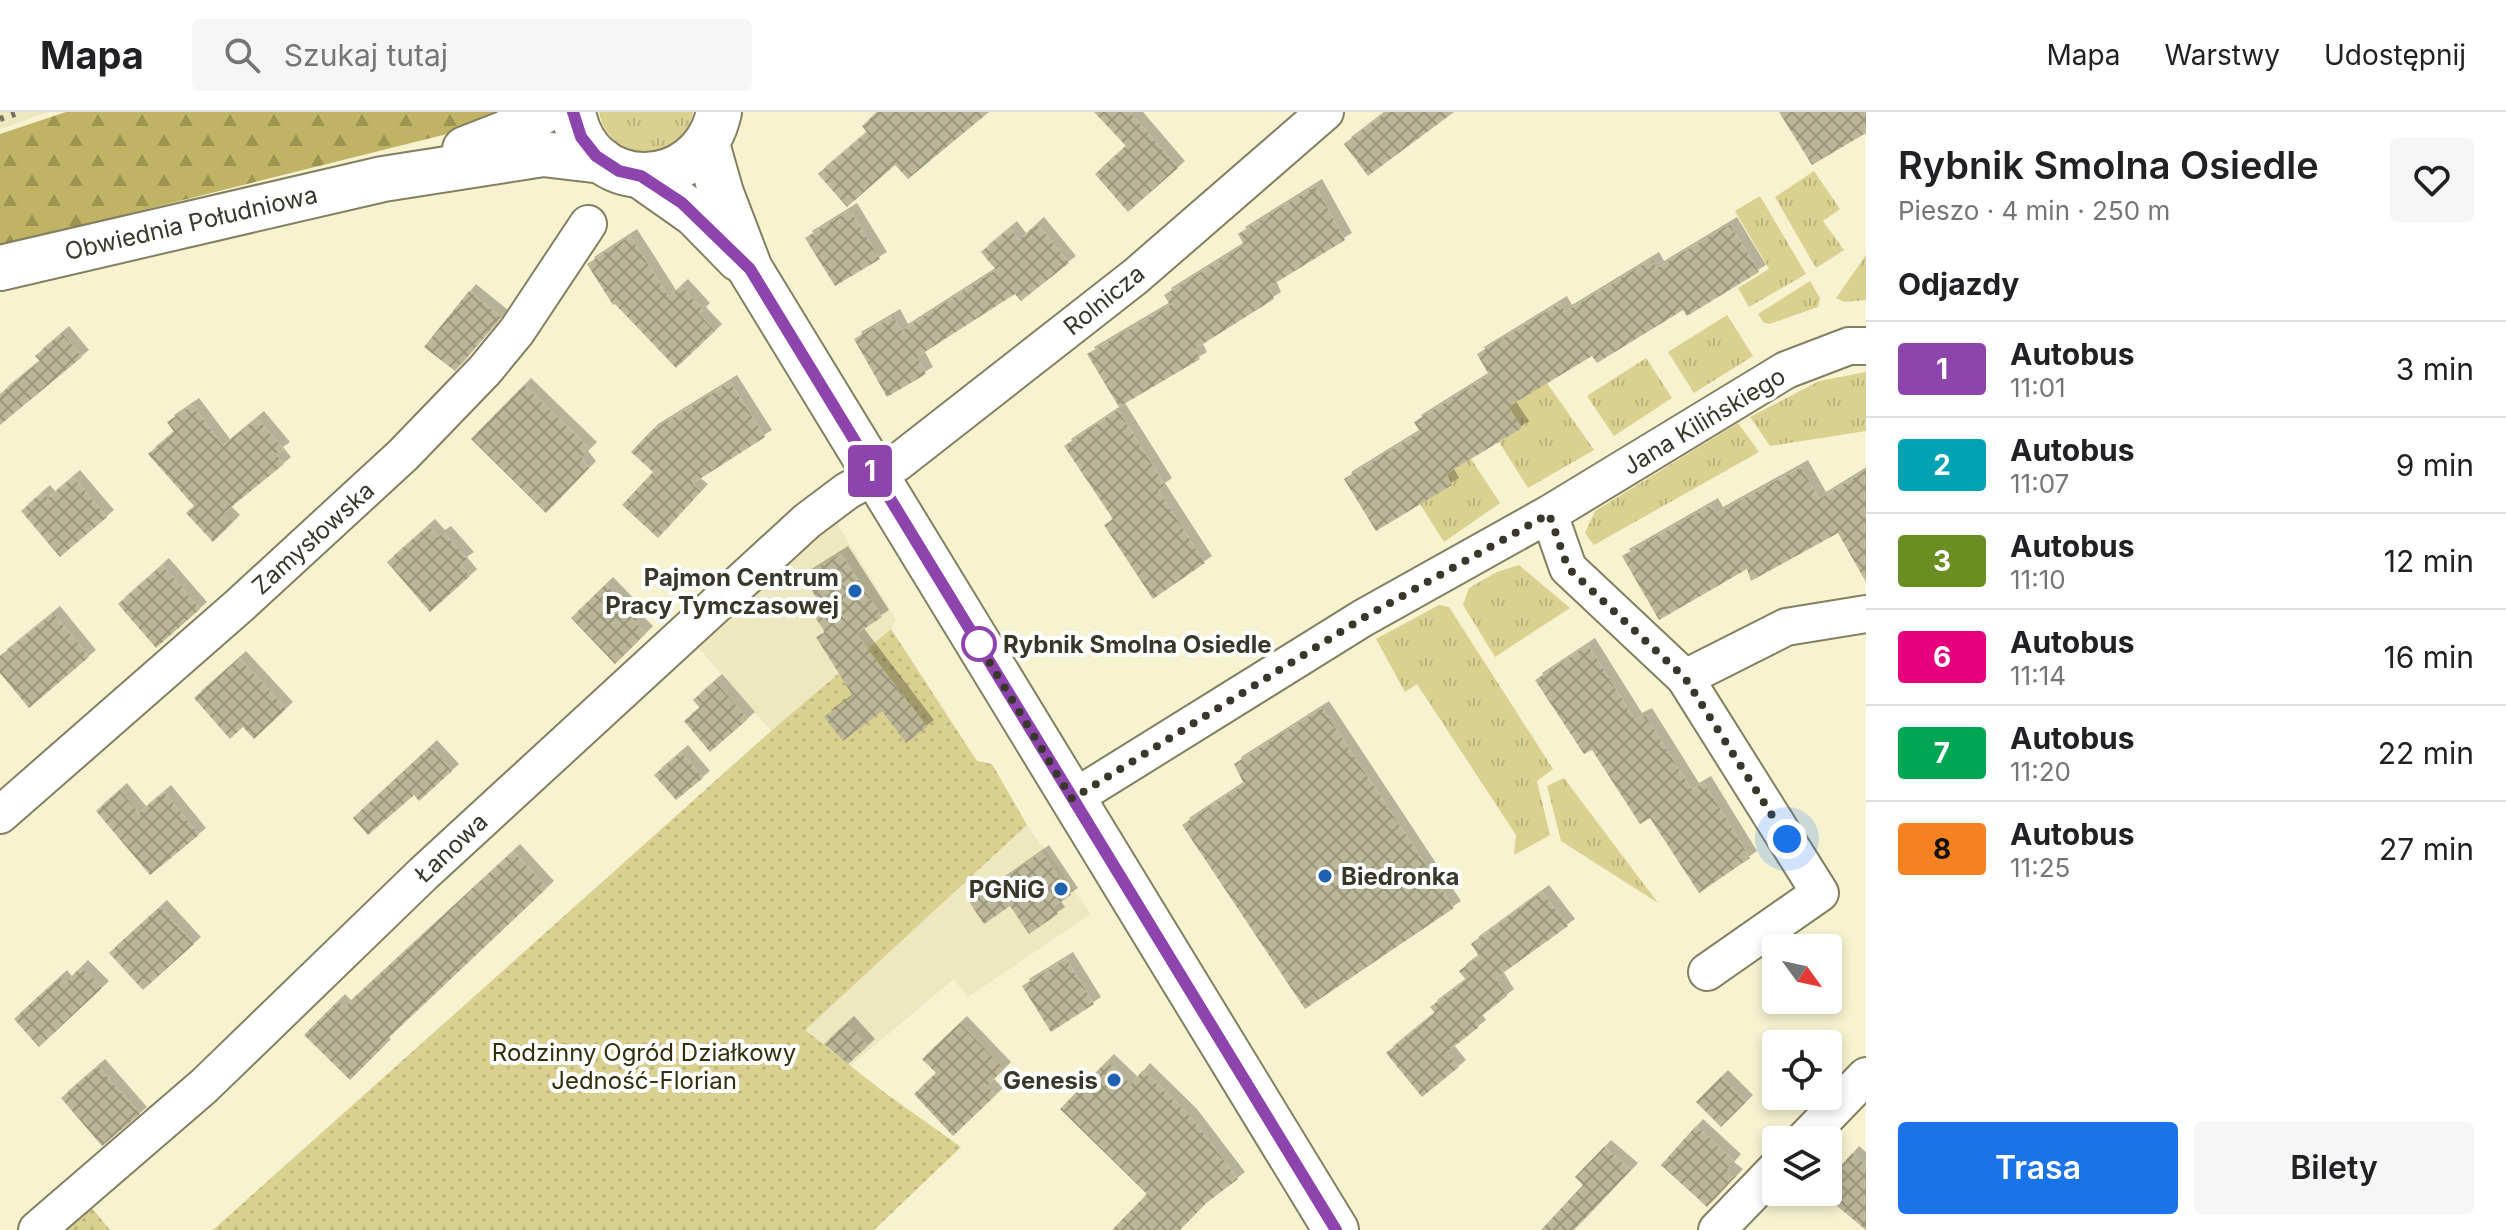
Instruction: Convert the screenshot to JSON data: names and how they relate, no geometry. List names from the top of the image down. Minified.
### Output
{"streets":{"main road":["Obwiednia Południowa"],"street":["Rolnicza","Jana Kilińskiego","Zamysłowska","Łanowa"]},"crossings":[["Rolnicza","Łanowa"]],"parks":["Rodzinny Ogród Działkowy Jedność-Florian"],"places":["Pajmon Centrum Pracy Tymczasowej","Rybnik Smolna Osiedle","Biedronka","PGNiG","Genesis"],"lines":["bus line 1"],"north":"bottom right","page":{"header":"Mapa","search":"Szukaj tutaj","nav":["Mapa","Warstwy","Udostępnij"],"on_map":"1","heading":[["Rybnik Smolna Osiedle","Pieszo · 4 min · 250 m"],"Odjazdy"],"list":[{"mark":"1","name":"Autobus","note":"11:01","value":"3 min"},{"mark":"2","name":"Autobus","note":"11:07","value":"9 min"},{"mark":"3","name":"Autobus","note":"11:10","value":"12 min"},{"mark":"6","name":"Autobus","note":"11:14","value":"16 min"},{"mark":"7","name":"Autobus","note":"11:20","value":"22 min"},{"mark":"8","name":"Autobus","note":"11:25","value":"27 min"}],"buttons":["Trasa","Bilety"]}}
